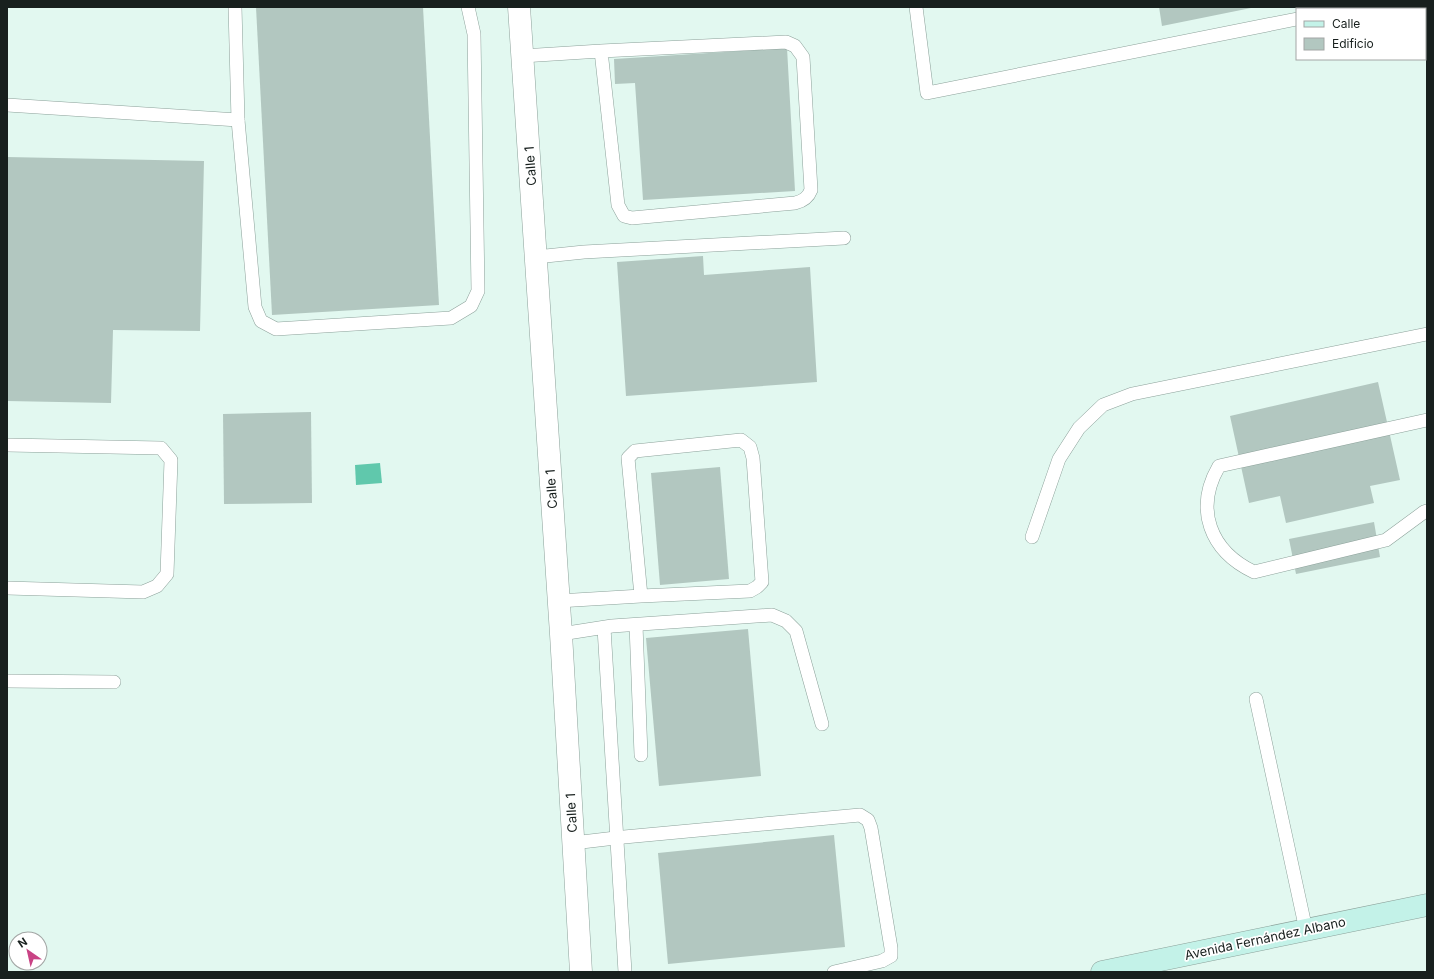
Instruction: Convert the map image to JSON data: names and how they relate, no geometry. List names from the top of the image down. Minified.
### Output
{"streets":{"street":["Calle 1","Avenida Fernández Albano"]},"legend":["Calle","Edificio"],"north":"top left"}
